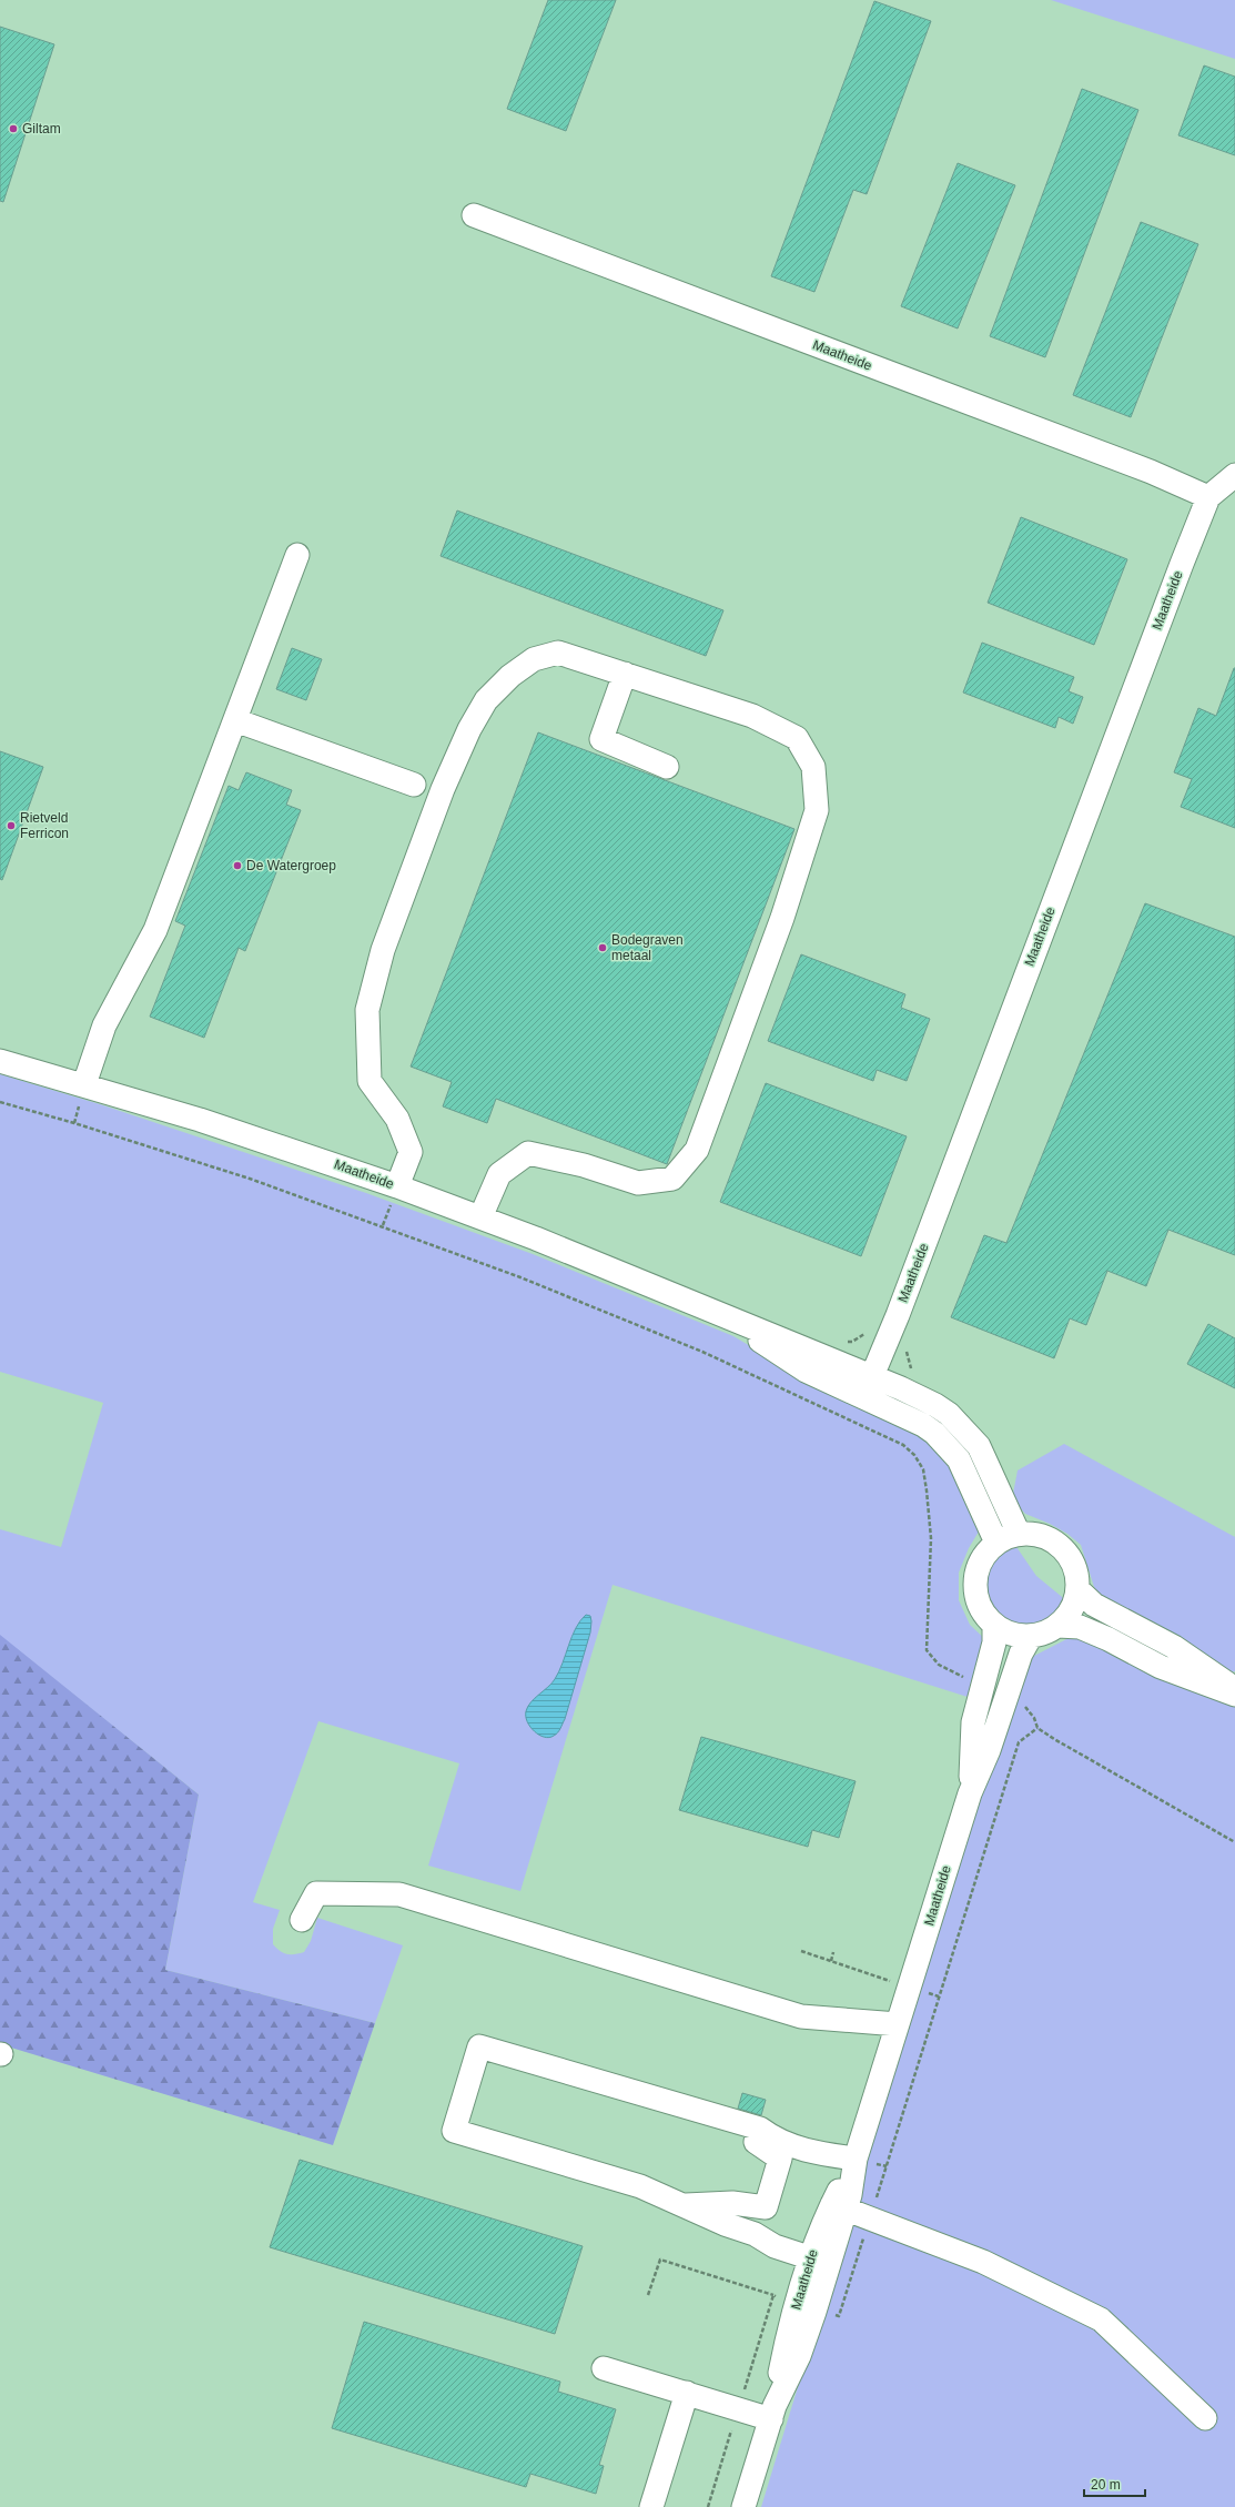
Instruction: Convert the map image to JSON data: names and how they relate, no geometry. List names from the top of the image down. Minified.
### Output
{"streets":{"street":["Maatheide"]},"places":["Giltam","Rietveld Ferricon","De Watergroep","Bodegraven metaal"],"scale_bar":"20 m"}
